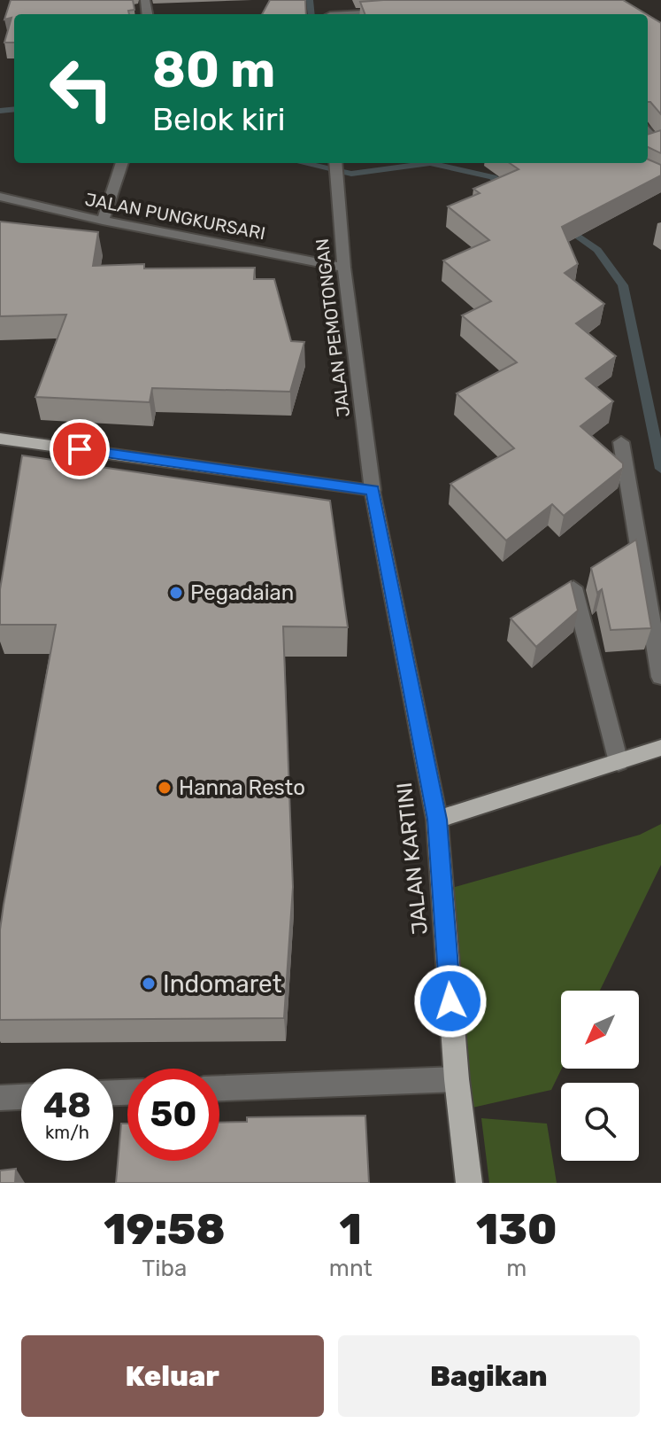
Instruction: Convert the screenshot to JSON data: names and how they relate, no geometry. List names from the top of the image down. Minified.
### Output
{"streets":{"main road":["JALAN KARTINI"],"street":["JALAN PUNGKURSARI","JALAN PEMOTONGAN"]},"crossings":[["JALAN PUNGKURSARI","JALAN PEMOTONGAN"],["JALAN PEMOTONGAN","JALAN KARTINI"]],"places":["Pegadaian","Hanna Resto","Indomaret"],"north":"bottom left","page":{"turn":["80 m","Belok kiri"],"speed":"48 km/h","limit":"50","eta":["19:58","Tiba","1","mnt","130","m"],"buttons":["Keluar","Bagikan"]}}
